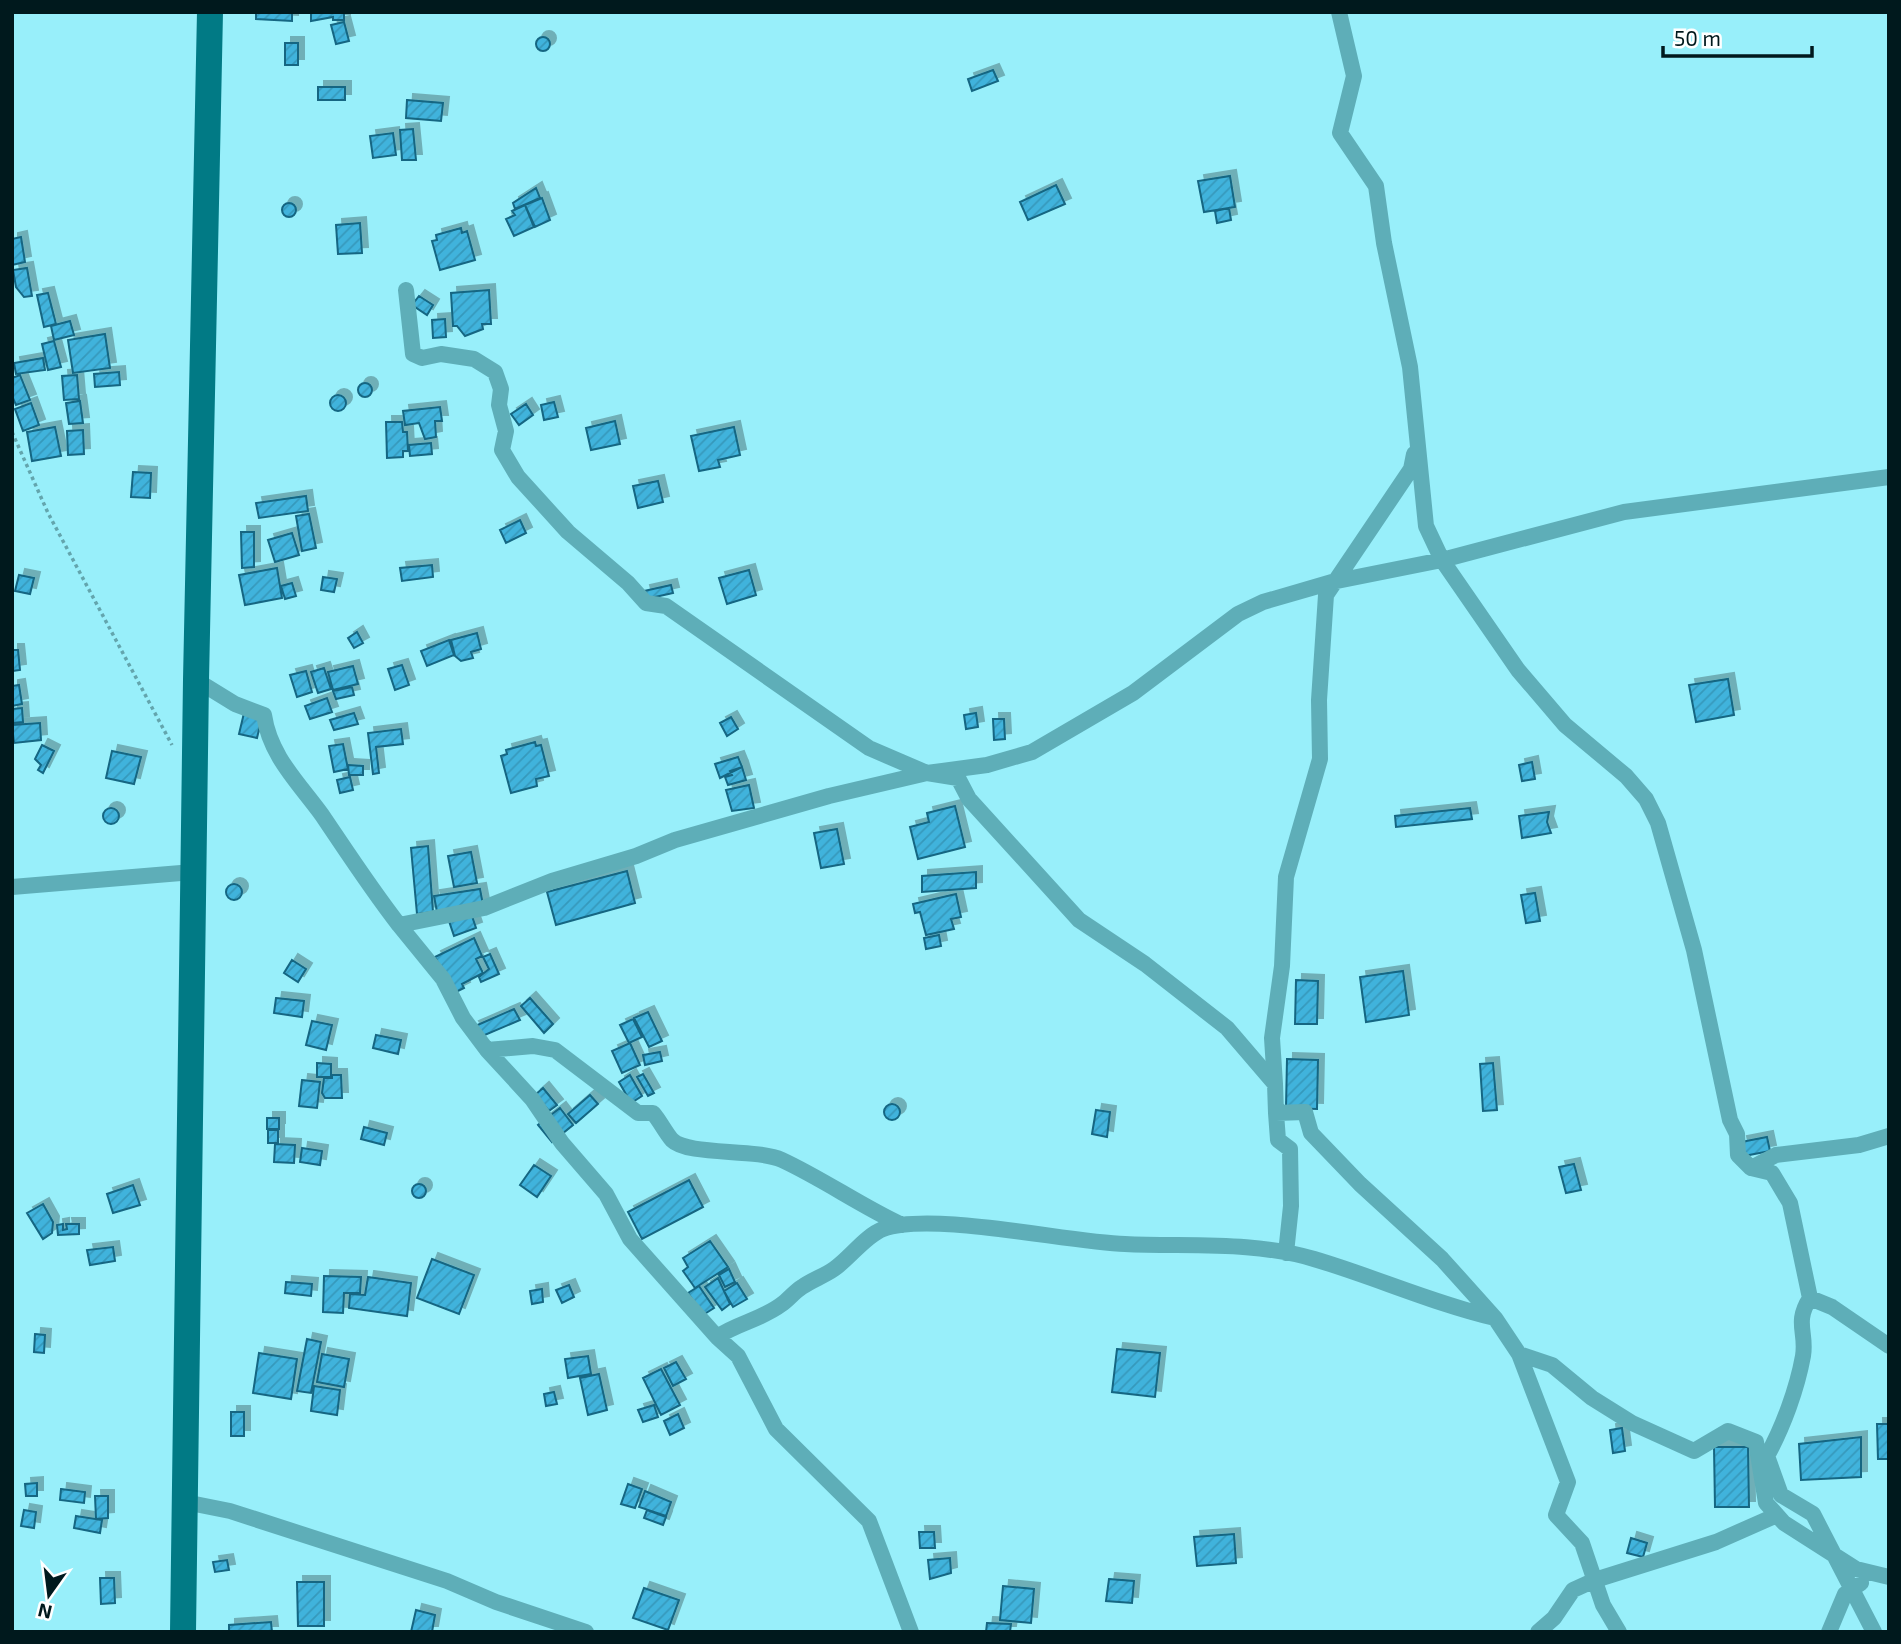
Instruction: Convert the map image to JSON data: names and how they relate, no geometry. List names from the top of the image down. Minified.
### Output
{"scale_bar":"50 m","north":"bottom"}
